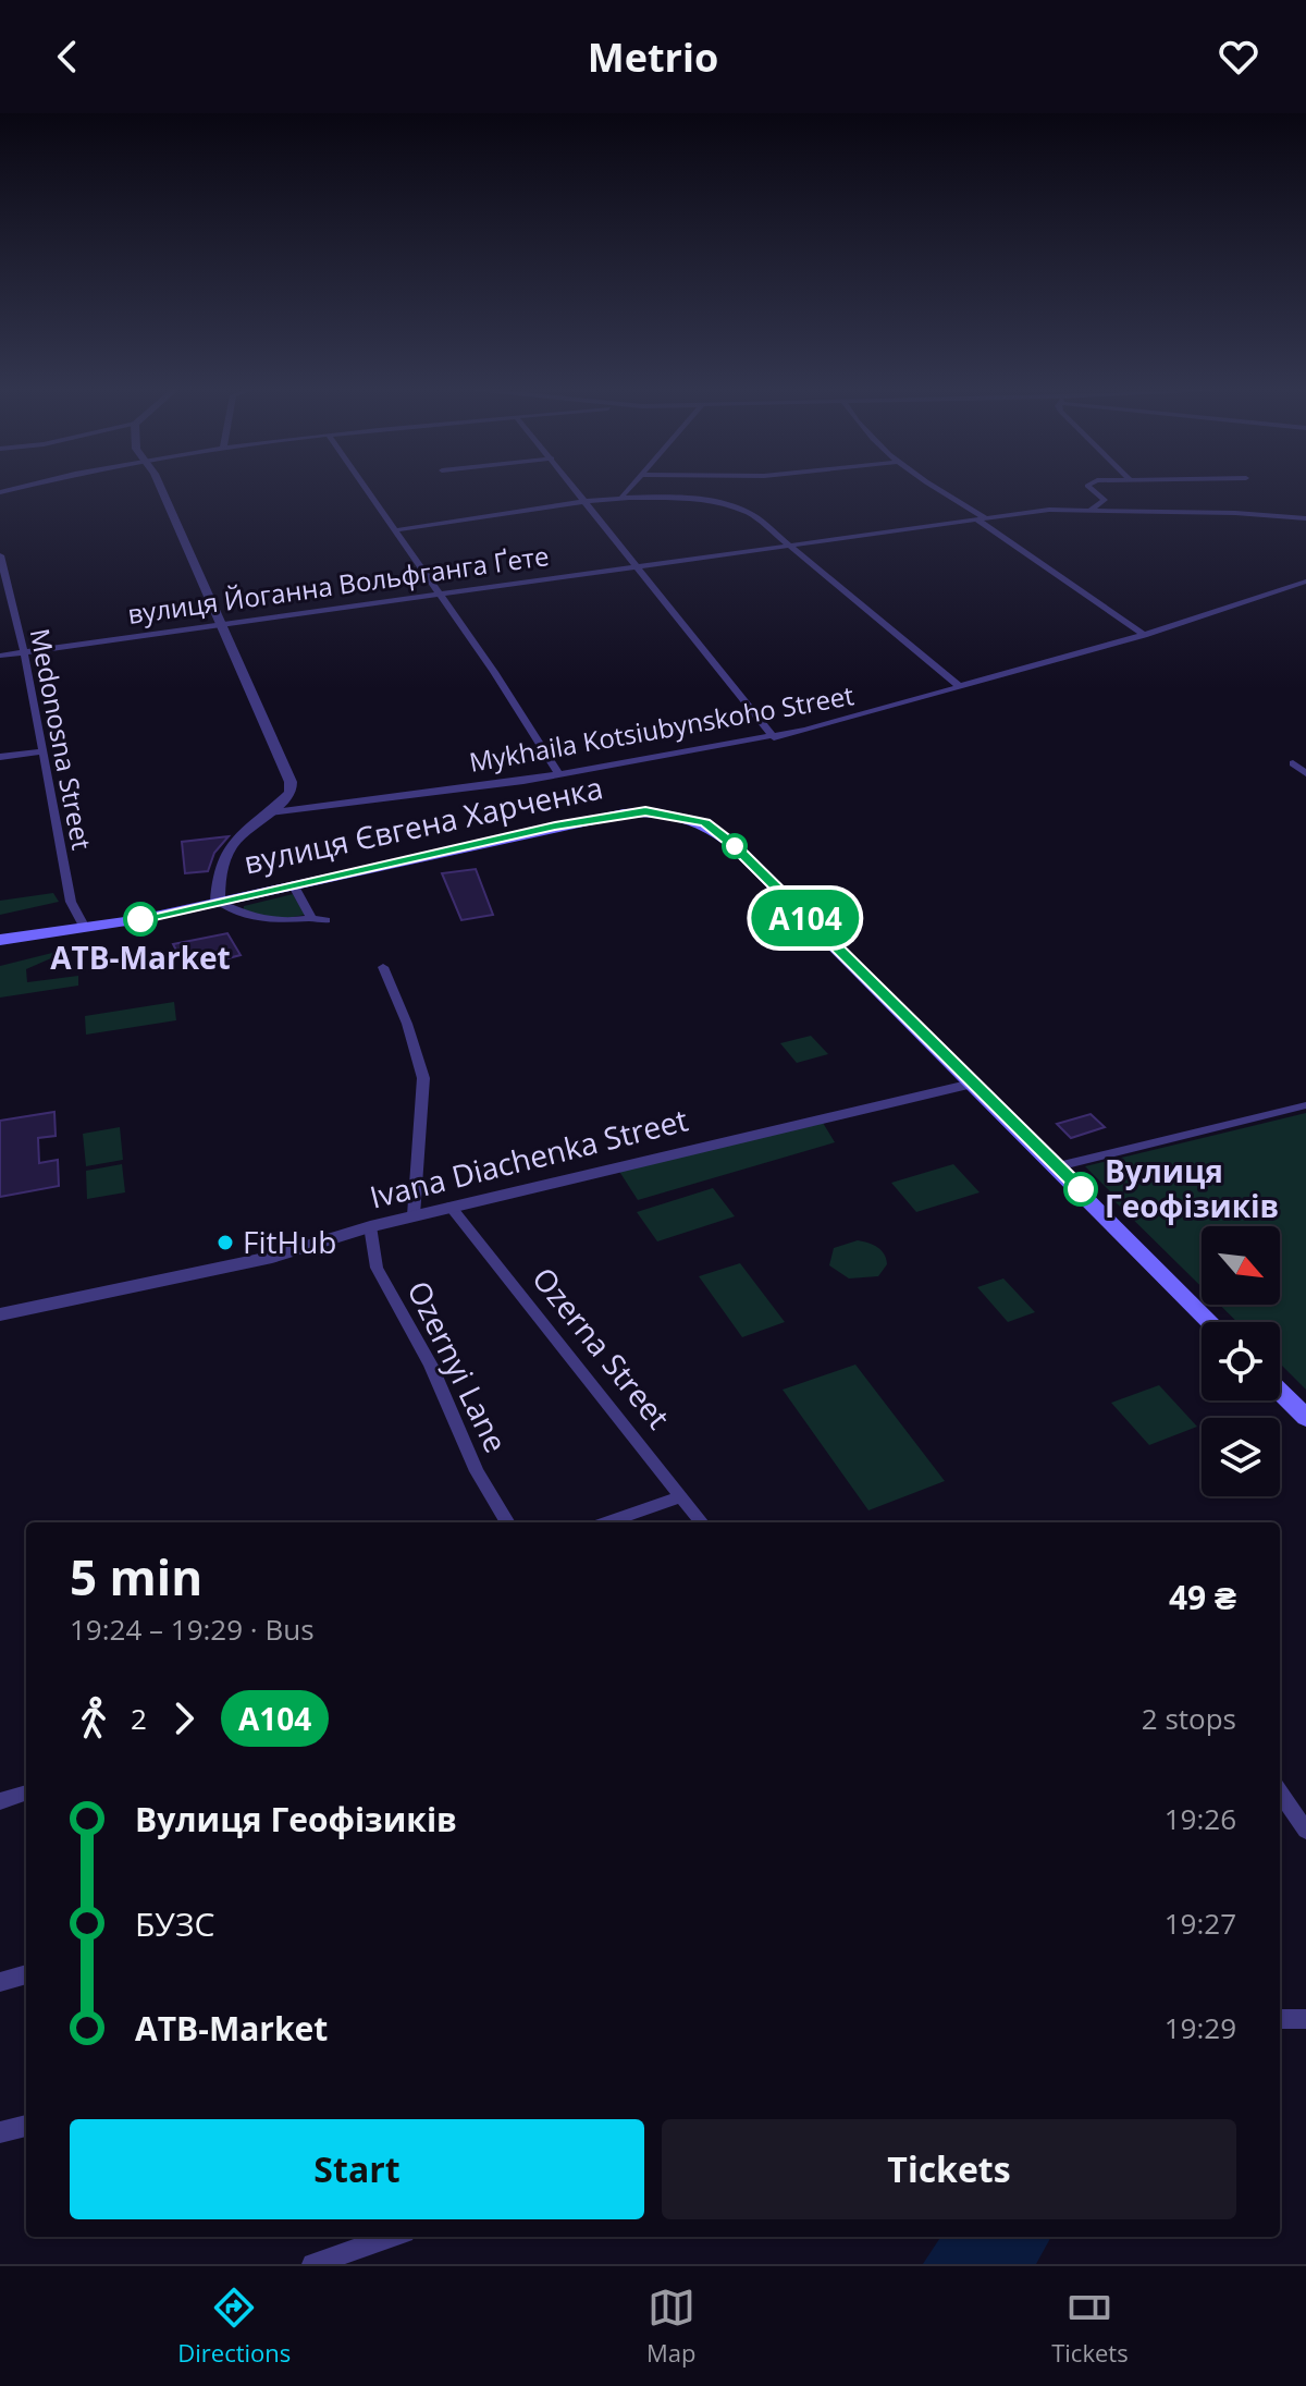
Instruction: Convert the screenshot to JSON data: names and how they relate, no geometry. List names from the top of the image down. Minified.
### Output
{"streets":{"main road":["вулиця Євгена Харченка"],"street":["вулиця Йоганна Вольфганга Ґете","Mykhaila Kotsiubynskoho Street","Medonosna Street","Ivana Diachenka Street","Ozerna Street","Ozernyi Lane"]},"crossings":[["вулиця Йоганна Вольфганга Ґете","Medonosna Street"],["Medonosna Street","вулиця Євгена Харченка"],["вулиця Євгена Харченка","Ivana Diachenka Street"],["Ivana Diachenka Street","Ozerna Street"],["Ivana Diachenka Street","Ozernyi Lane"]],"places":["ATB-Market","Вулиця Геофізиків","FitHub"],"lines":["bus line А104"],"north":"bottom right","page":{"header":"Metrio","on_map":"А104","heading":["5 min","19:24 – 19:29 · Bus","49 ₴"],"legs":["2","А104","2 stops"],"list":[{"name":"Вулиця Геофізиків","value":"19:26"},{"name":"БУЗС","value":"19:27"},{"name":"ATB-Market","value":"19:29"}],"buttons":["Start","Tickets"],"tabs":["Directions","Map","Tickets"]}}
